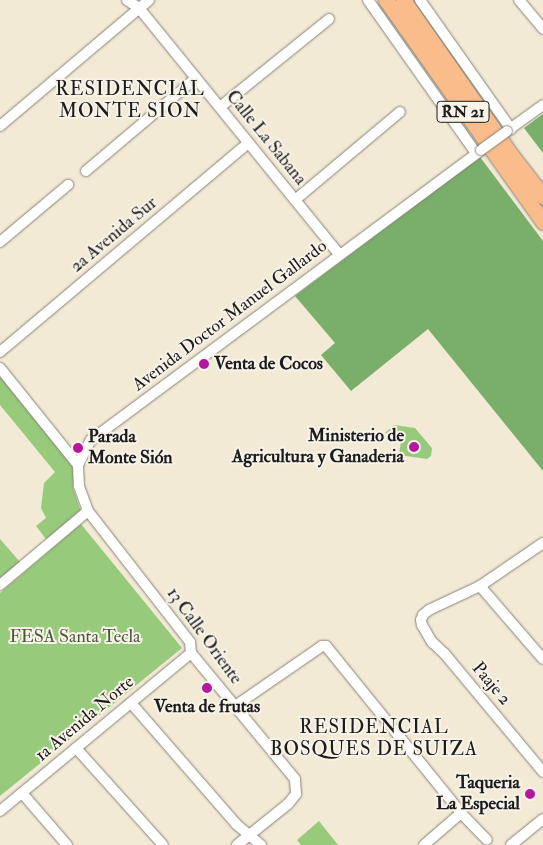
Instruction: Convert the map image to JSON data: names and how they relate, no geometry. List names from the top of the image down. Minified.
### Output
{"streets":{"highway":["RN 21"],"street":["Calle La Sabana","2a Avenida Sur","Avenida Doctor Manuel Gallardo","13 Calle Oriente","Paaje 2","1a Avenida Norte"]},"crossings":[["Calle La Sabana","2a Avenida Sur"],["Calle La Sabana","Avenida Doctor Manuel Gallardo"],["13 Calle Oriente","1a Avenida Norte"]],"districts":["RESIDENCIAL MONTE SION","RESIDENCIAL BOSQUES DE SUIZA"],"parks":["FESA Santa Tecla"],"places":["Venta de Cocos","Ministerio de Agricultura y Ganaderia","Parada Monte Sión","Venta de frutas","Taqueria La Especial"]}
